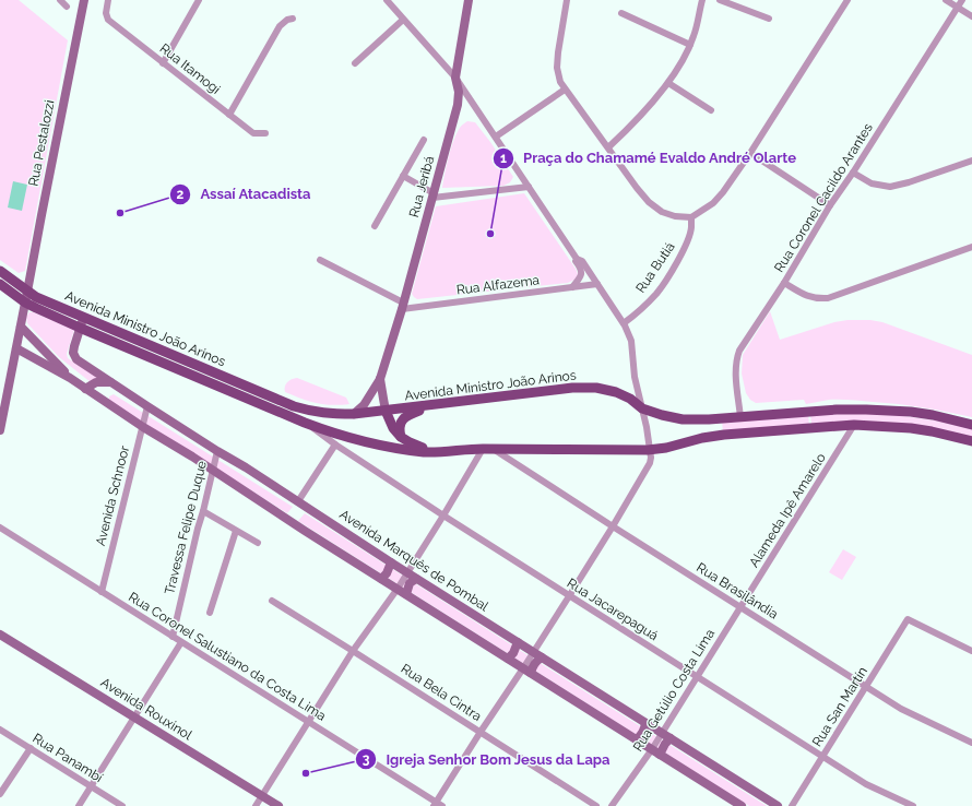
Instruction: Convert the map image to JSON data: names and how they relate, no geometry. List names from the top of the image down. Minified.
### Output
{"streets":{"main road":["Rua Pestalozzi","Rua Jeribá","Avenida Ministro João Arinos","Avenida Marquês de Pombal","Avenida Rouxinol"],"street":["Rua Itamogi","Rua Coronel Cacildo Arantes","Rua Butiá","Rua Alfazema","Avenida Schnoor","Alameda Ipê Amarelo","Travessa Felipe Duque","Rua Brasilândia","Rua Jacarepaguá","Rua Coronel Salustiano da Costa Lima","Rua Getúlio Costa Lima","Rua Bela Cintra","Rua San Martín","Rua Panambí"]},"crossings":[["Rua Pestalozzi","Avenida Ministro João Arinos"],["Rua Jeribá","Rua Alfazema"],["Rua Coronel Cacildo Arantes","Avenida Ministro João Arinos"],["Avenida Ministro João Arinos","Alameda Ipê Amarelo"],["Avenida Ministro João Arinos","Avenida Marquês de Pombal"],["Avenida Ministro João Arinos","Rua Brasilândia"],["Avenida Ministro João Arinos","Rua Jacarepaguá"],["Avenida Schnoor","Avenida Marquês de Pombal"],["Avenida Schnoor","Rua Coronel Salustiano da Costa Lima"],["Alameda Ipê Amarelo","Rua Brasilândia"],["Alameda Ipê Amarelo","Rua Getúlio Costa Lima"],["Travessa Felipe Duque","Avenida Marquês de Pombal"],["Travessa Felipe Duque","Rua Coronel Salustiano da Costa Lima"],["Avenida Marquês de Pombal","Rua Getúlio Costa Lima"],["Rua Brasilândia","Rua Getúlio Costa Lima"],["Rua Brasilândia","Rua San Martín"],["Rua Jacarepaguá","Rua Getúlio Costa Lima"],["Rua Jacarepaguá","Rua San Martín"]],"places":["Assaí Atacadista","Praça do Chamamé Evaldo André Olarte","Igreja Senhor Bom Jesus da Lapa"]}
